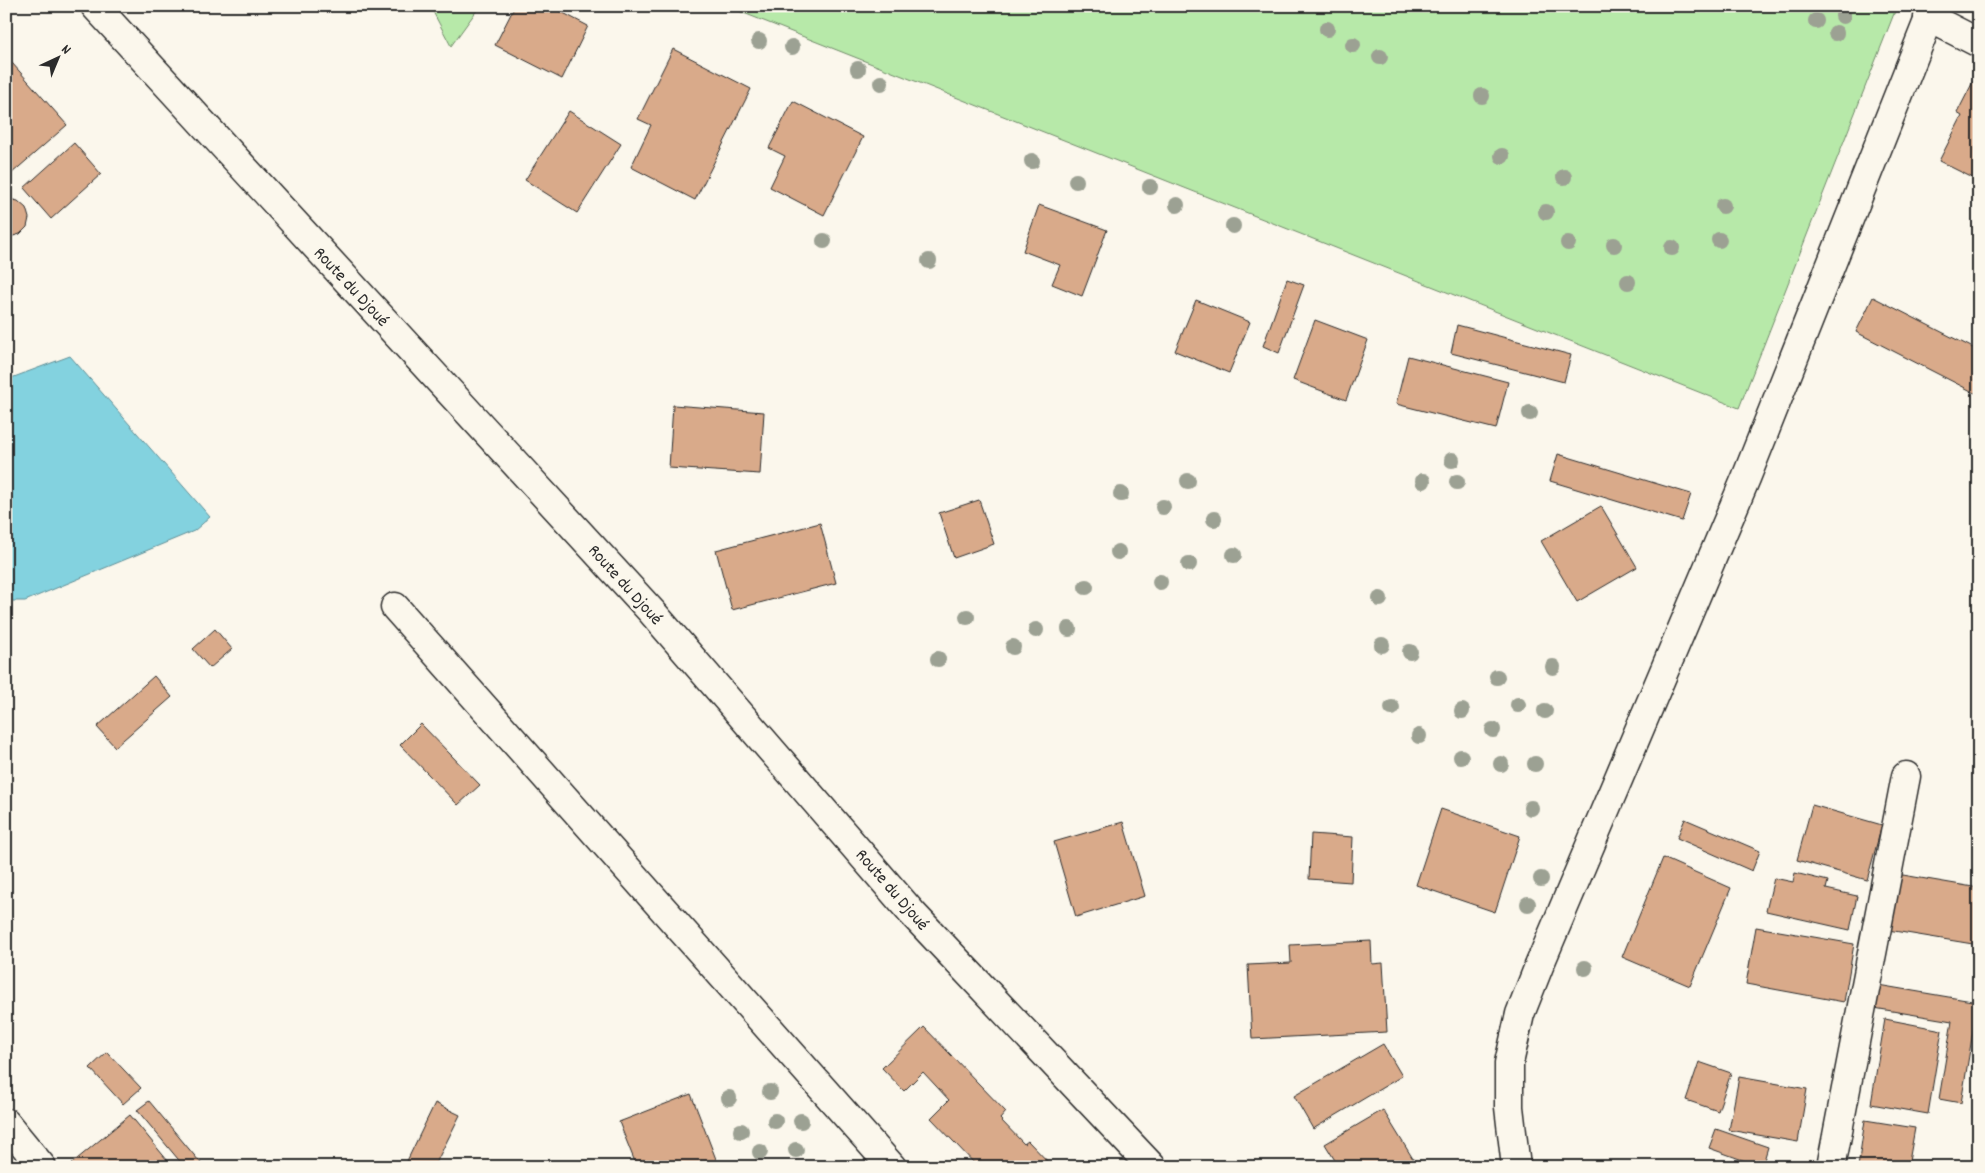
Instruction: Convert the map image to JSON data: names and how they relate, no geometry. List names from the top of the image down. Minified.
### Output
{"streets":{"main road":["Route du Djoué"]},"north":"top right"}
